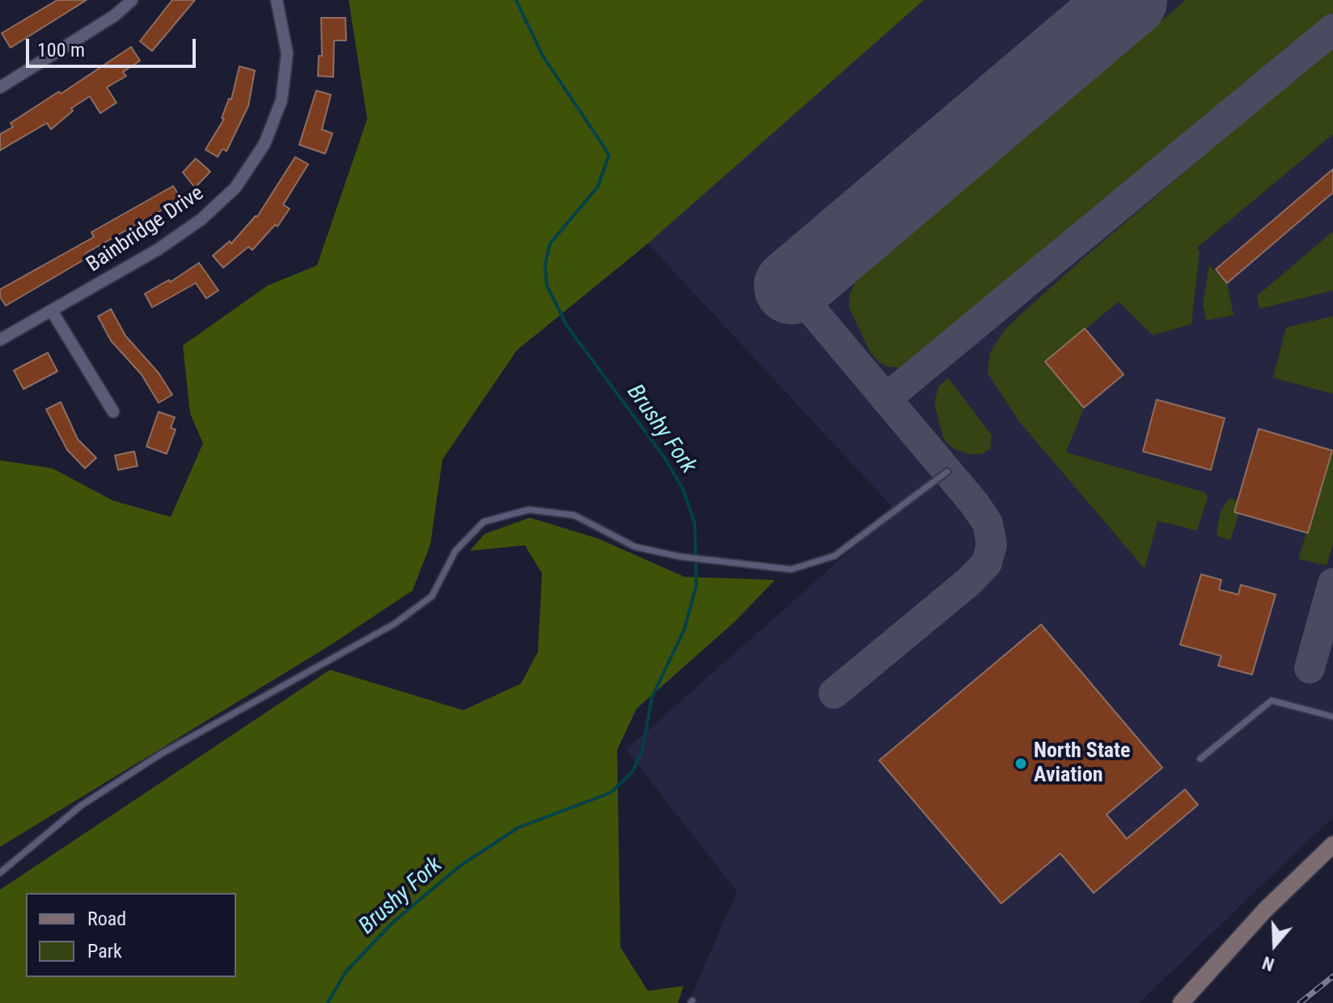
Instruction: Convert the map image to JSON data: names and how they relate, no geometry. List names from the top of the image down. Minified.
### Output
{"streets":{"street":["Bainbridge Drive"]},"water":["Brushy Fork"],"places":["North State Aviation"],"legend":["Road","Park"],"scale_bar":"100 m","north":"bottom"}
